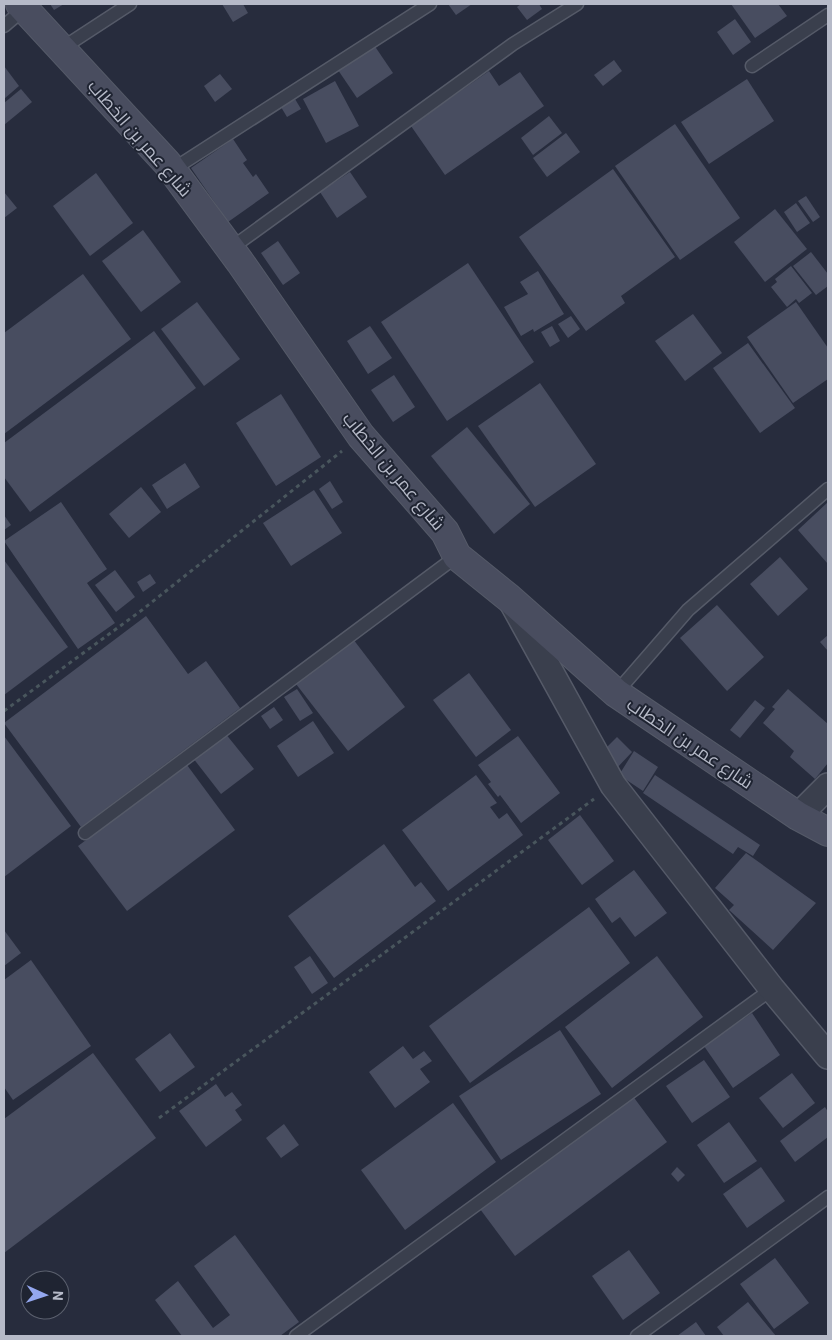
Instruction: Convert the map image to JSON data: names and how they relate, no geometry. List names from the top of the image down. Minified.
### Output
{"streets":{"main road":["شارع عمر بن الخطاب"]},"north":"right"}
